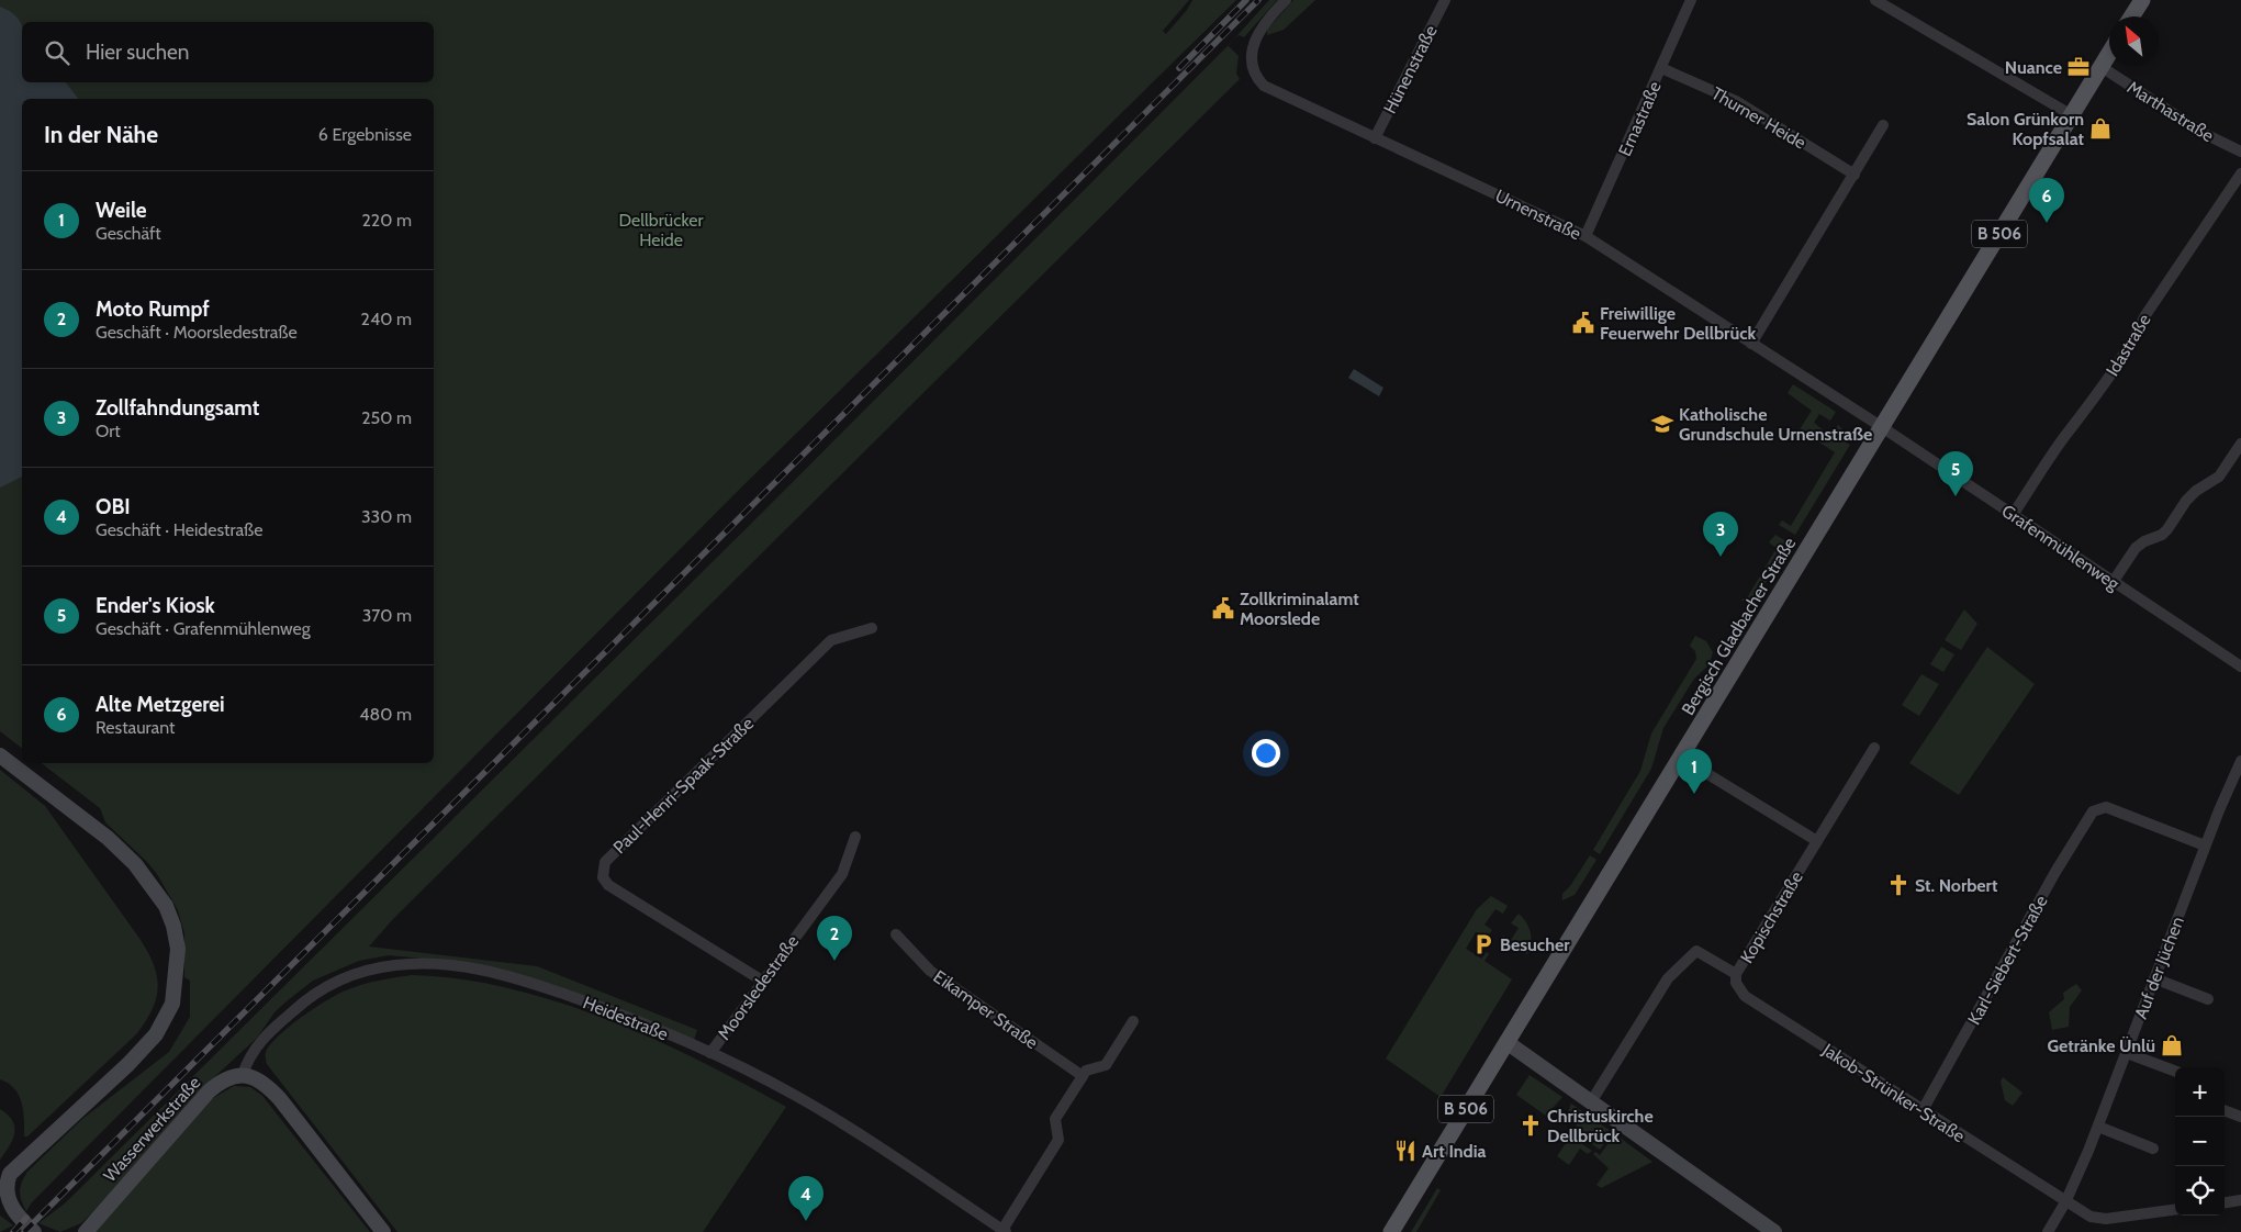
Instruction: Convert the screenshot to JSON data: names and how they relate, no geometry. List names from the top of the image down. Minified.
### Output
{"streets":{"main road":["B 506","Bergisch Gladbacher Straße","Wasserwerkstraße"],"street":["Hünenstraße","Marthastraße","Thurner Heide","Ernastraße","Urnenstraße","Idastraße","Grafenmühlenweg","Paul-Henri-Spaak-Straße","Kopischstraße","Karl-Siebert-Straße","Auf der Jüchen","Moorsledestraße","Eikamper Straße","Heidestraße","Jakob-Strünker-Straße"]},"crossings":[["Hünenstraße","Urnenstraße"],["Marthastraße","Bergisch Gladbacher Straße"],["Thurner Heide","Ernastraße"],["Ernastraße","Urnenstraße"],["Urnenstraße","Grafenmühlenweg"],["Urnenstraße","Bergisch Gladbacher Straße"],["Idastraße","Grafenmühlenweg"],["Grafenmühlenweg","Bergisch Gladbacher Straße"],["Paul-Henri-Spaak-Straße","Moorsledestraße"],["Kopischstraße","Jakob-Strünker-Straße"],["Karl-Siebert-Straße","Auf der Jüchen"],["Karl-Siebert-Straße","Jakob-Strünker-Straße"],["Auf der Jüchen","Jakob-Strünker-Straße"],["Moorsledestraße","Heidestraße"],["Heidestraße","Wasserwerkstraße"]],"parks":["Dellbrücker Heide"],"places":{"office":["Nuance"],"shop":["Salon Grünkorn Kopfsalat","Getränke Ünlü"],"public building":["Freiwillige Feuerwehr Dellbrück","Zollkriminalamt Moorslede"],"school or university":["Katholische Grundschule Urnenstraße"],"church":["St. Norbert","Christuskirche Dellbrück"],"parking":["Besucher"],"restaurant":["Art India"]},"north":"top left","page":{"search":"Hier suchen","heading":["In der Nähe","6 Ergebnisse"],"list":[{"mark":"1","name":"Weile","note":"Geschäft","value":"220 m"},{"mark":"2","name":"Moto Rumpf","note":"Geschäft · Moorsledestraße","value":"240 m"},{"mark":"3","name":"Zollfahndungsamt","note":"Ort","value":"250 m"},{"mark":"4","name":"OBI","note":"Geschäft · Heidestraße","value":"330 m"},{"mark":"5","name":"Ender's Kiosk","note":"Geschäft · Grafenmühlenweg","value":"370 m"},{"mark":"6","name":"Alte Metzgerei","note":"Restaurant","value":"480 m"}],"pins":["6","5","3","1","2","4"],"map_buttons":["+","−"]}}
